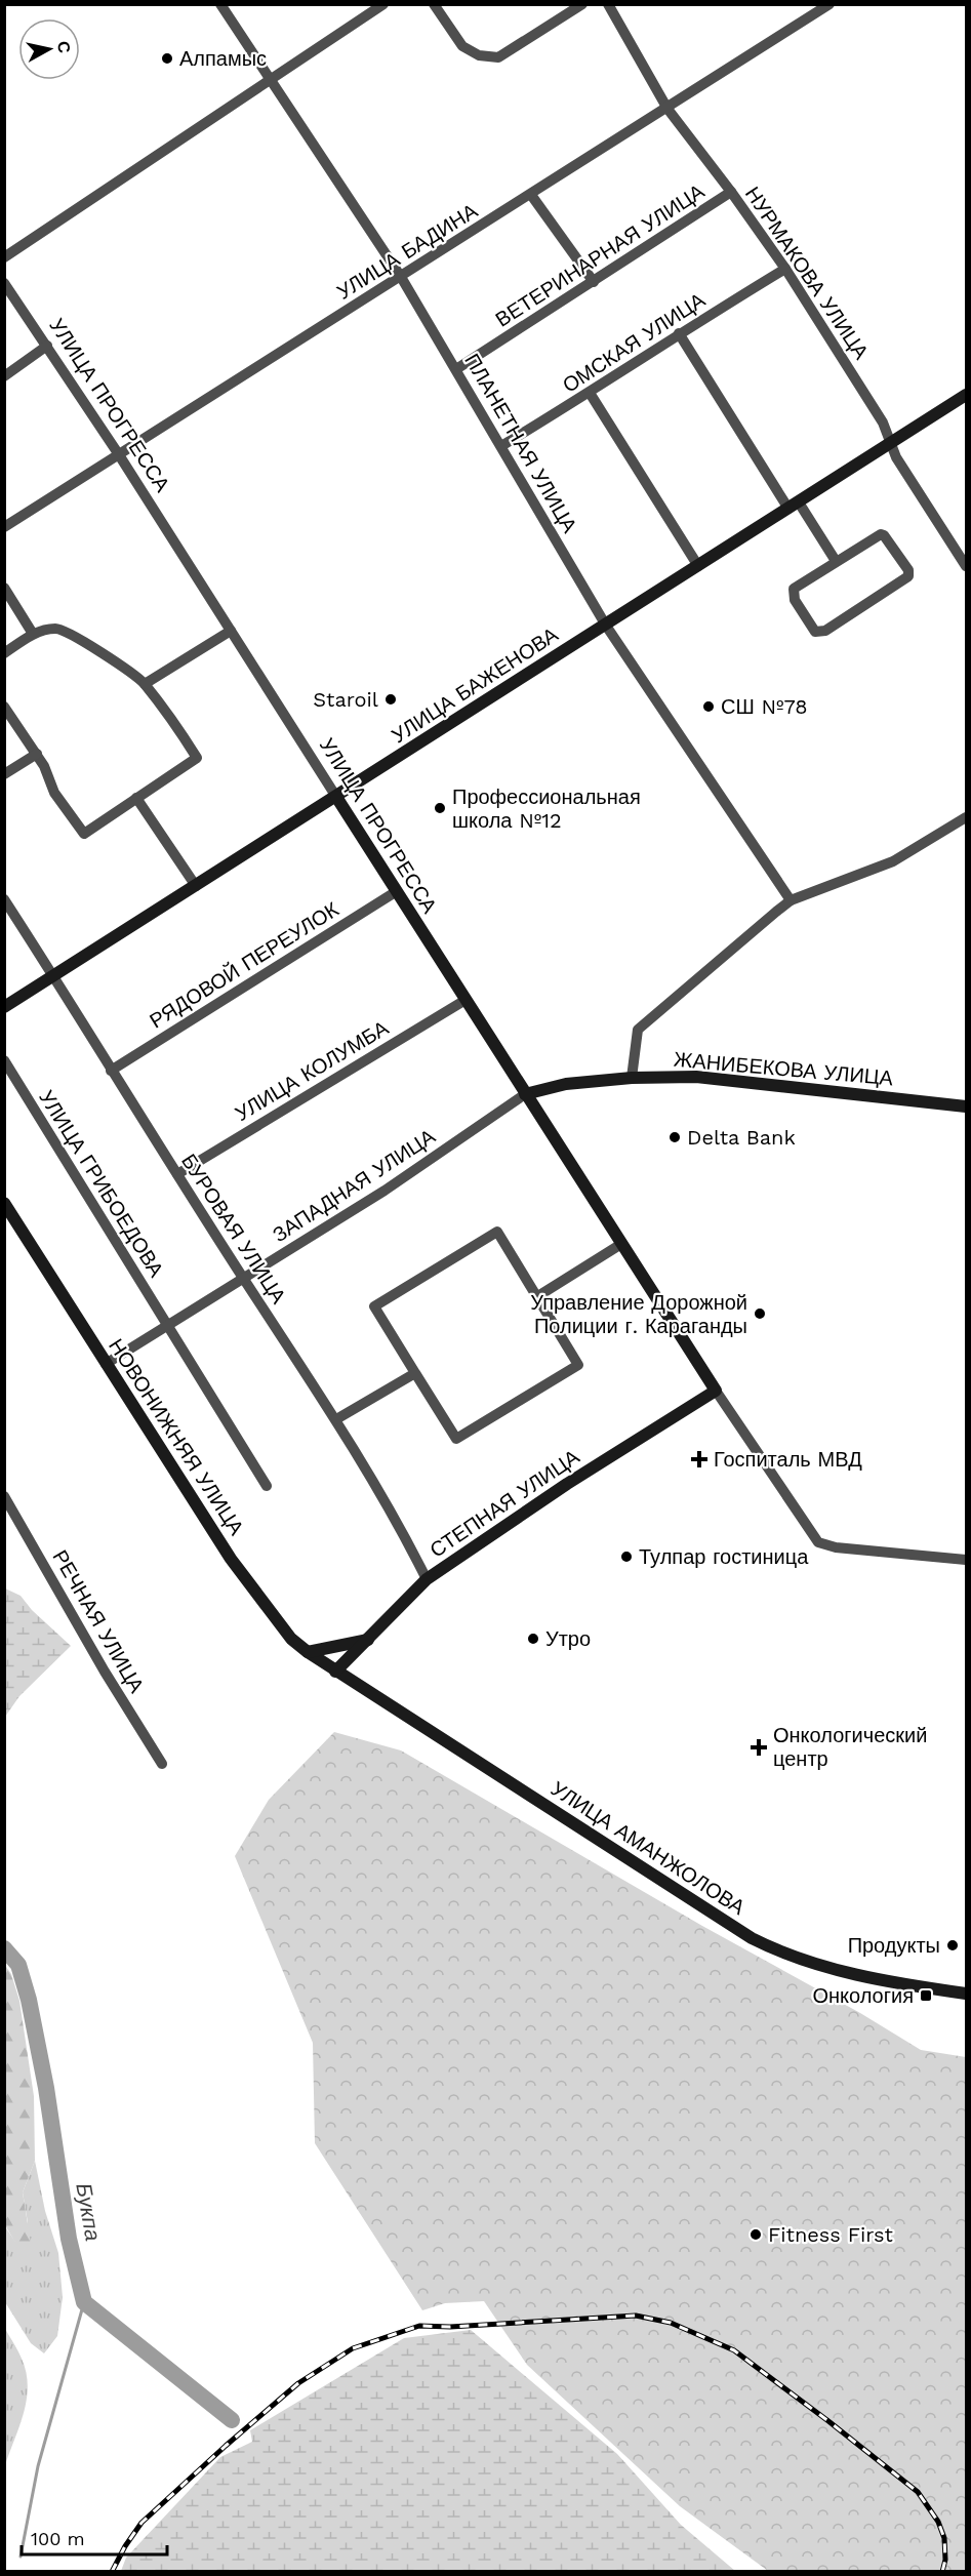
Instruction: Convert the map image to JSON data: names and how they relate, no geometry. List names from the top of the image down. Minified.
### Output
{"streets":{"main road":["УЛИЦА ПРОГРЕССА","УЛИЦА БАЖЕНОВА","ЖАНИБЕКОВА УЛИЦА","НОВОНИЖНЯЯ УЛИЦА","СТЕПНАЯ УЛИЦА","УЛИЦА АМАНЖОЛОВА"],"street":["УЛИЦА БАДИНА","ВЕТЕРИНАРНАЯ УЛИЦА","НУРМАКОВА УЛИЦА","ОМСКАЯ УЛИЦА","ПЛАНЕТНАЯ УЛИЦА","РЯДОВОЙ ПЕРЕУЛОК","УЛИЦА КОЛУМБА","УЛИЦА ГРИБОЕДОВА","ЗАПАДНАЯ УЛИЦА","БУРОВАЯ УЛИЦА","РЕЧНАЯ УЛИЦА"]},"crossings":[["УЛИЦА БАДИНА","НУРМАКОВА УЛИЦА"],["УЛИЦА БАДИНА","УЛИЦА ПРОГРЕССА"],["УЛИЦА БАДИНА","ПЛАНЕТНАЯ УЛИЦА"],["ВЕТЕРИНАРНАЯ УЛИЦА","НУРМАКОВА УЛИЦА"],["ВЕТЕРИНАРНАЯ УЛИЦА","ПЛАНЕТНАЯ УЛИЦА"],["НУРМАКОВА УЛИЦА","ОМСКАЯ УЛИЦА"],["НУРМАКОВА УЛИЦА","УЛИЦА БАЖЕНОВА"],["ОМСКАЯ УЛИЦА","ПЛАНЕТНАЯ УЛИЦА"],["УЛИЦА ПРОГРЕССА","УЛИЦА БАЖЕНОВА"],["УЛИЦА ПРОГРЕССА","РЯДОВОЙ ПЕРЕУЛОК"],["УЛИЦА ПРОГРЕССА","ЖАНИБЕКОВА УЛИЦА"],["УЛИЦА ПРОГРЕССА","УЛИЦА КОЛУМБА"],["УЛИЦА ПРОГРЕССА","ЗАПАДНАЯ УЛИЦА"],["УЛИЦА ПРОГРЕССА","СТЕПНАЯ УЛИЦА"],["ПЛАНЕТНАЯ УЛИЦА","УЛИЦА БАЖЕНОВА"],["УЛИЦА БАЖЕНОВА","БУРОВАЯ УЛИЦА"],["РЯДОВОЙ ПЕРЕУЛОК","БУРОВАЯ УЛИЦА"],["ЖАНИБЕКОВА УЛИЦА","ЗАПАДНАЯ УЛИЦА"],["УЛИЦА КОЛУМБА","БУРОВАЯ УЛИЦА"],["УЛИЦА ГРИБОЕДОВА","ЗАПАДНАЯ УЛИЦА"],["ЗАПАДНАЯ УЛИЦА","БУРОВАЯ УЛИЦА"],["ЗАПАДНАЯ УЛИЦА","НОВОНИЖНЯЯ УЛИЦА"],["БУРОВАЯ УЛИЦА","СТЕПНАЯ УЛИЦА"],["НОВОНИЖНЯЯ УЛИЦА","СТЕПНАЯ УЛИЦА"],["НОВОНИЖНЯЯ УЛИЦА","УЛИЦА АМАНЖОЛОВА"],["СТЕПНАЯ УЛИЦА","УЛИЦА АМАНЖОЛОВА"]],"water":["Букпа"],"places":{"other":["Алпамыс","Staroil","СШ №78","Профессиональная школа №12","Delta Bank","Управление Дорожной Полиции г. Караганды","Тулпар гостиница","Утро","Продукты","Fitness First"],"health":["Госпиталь МВД","Онкологический центр"],"transit":["Онкология"]},"scale_bar":"100 m","north":"right"}
